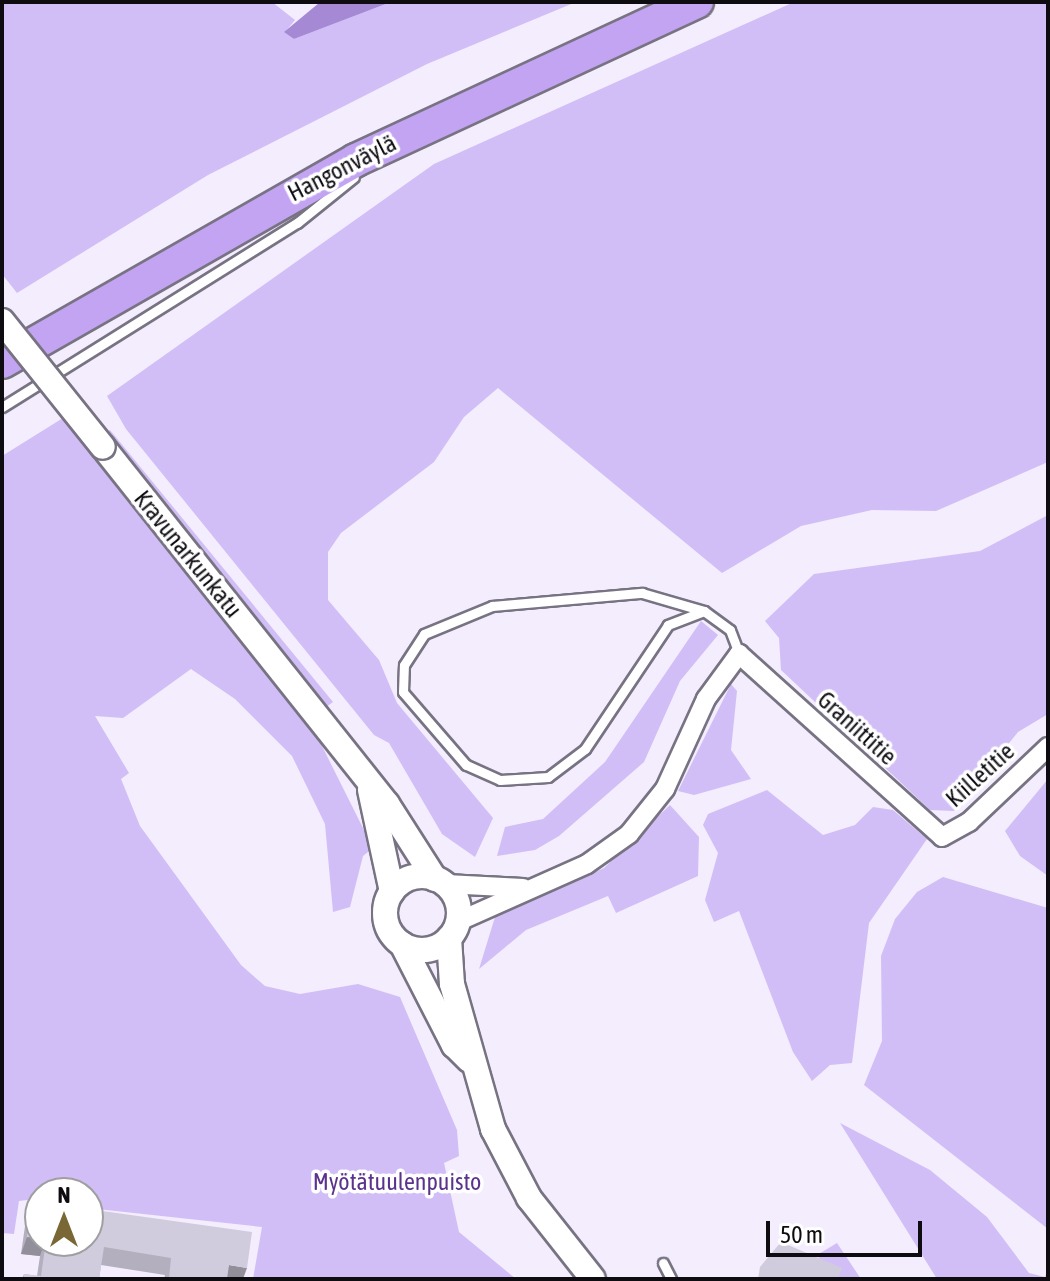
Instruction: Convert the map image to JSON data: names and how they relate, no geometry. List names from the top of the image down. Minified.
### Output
{"streets":{"highway":["Hangonväylä"],"street":["Kravunarkunkatu","Graniittitie","Kiilletitie"]},"crossings":[["Graniittitie","Kiilletitie"]],"parks":["Myötätuulenpuisto"],"scale_bar":"50 m","north":"top"}
